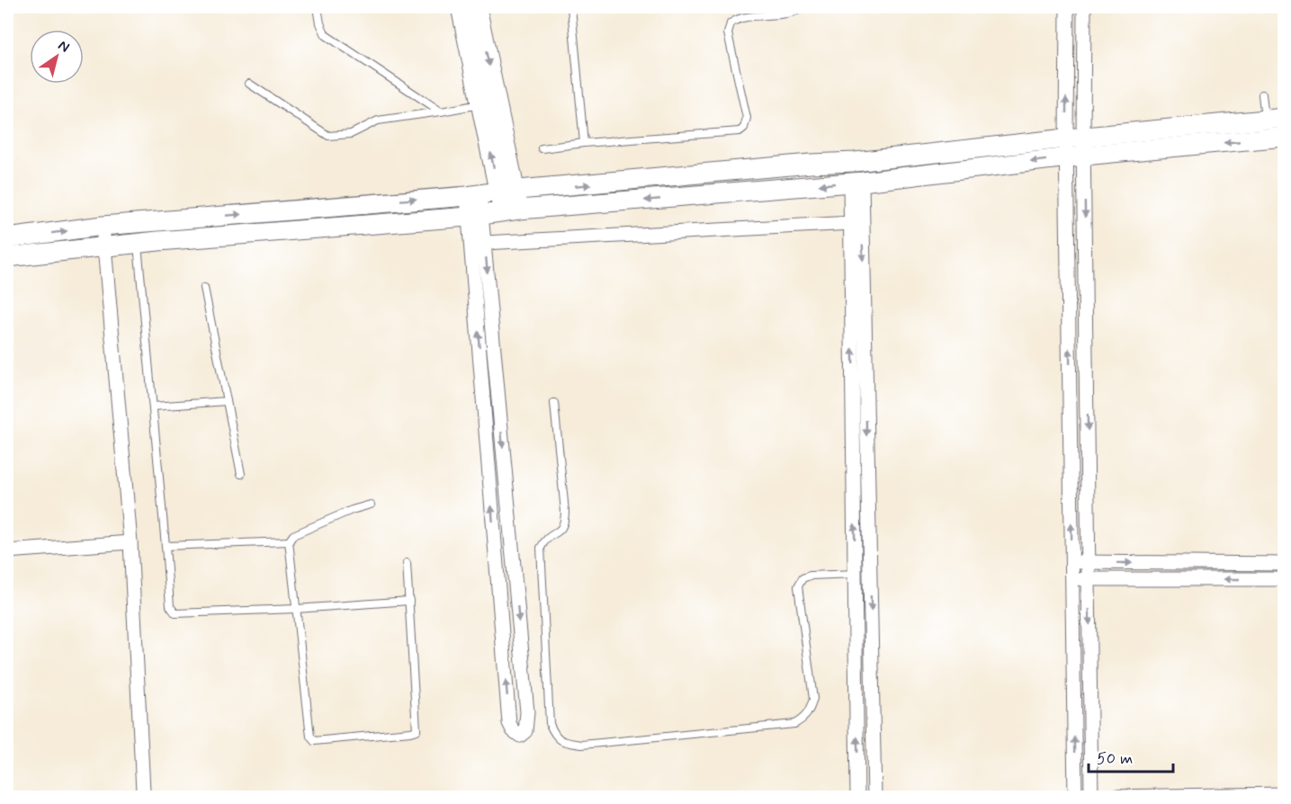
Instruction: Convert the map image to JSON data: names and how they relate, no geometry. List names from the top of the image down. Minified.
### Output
{"scale_bar":"50 m","north":"top right"}
